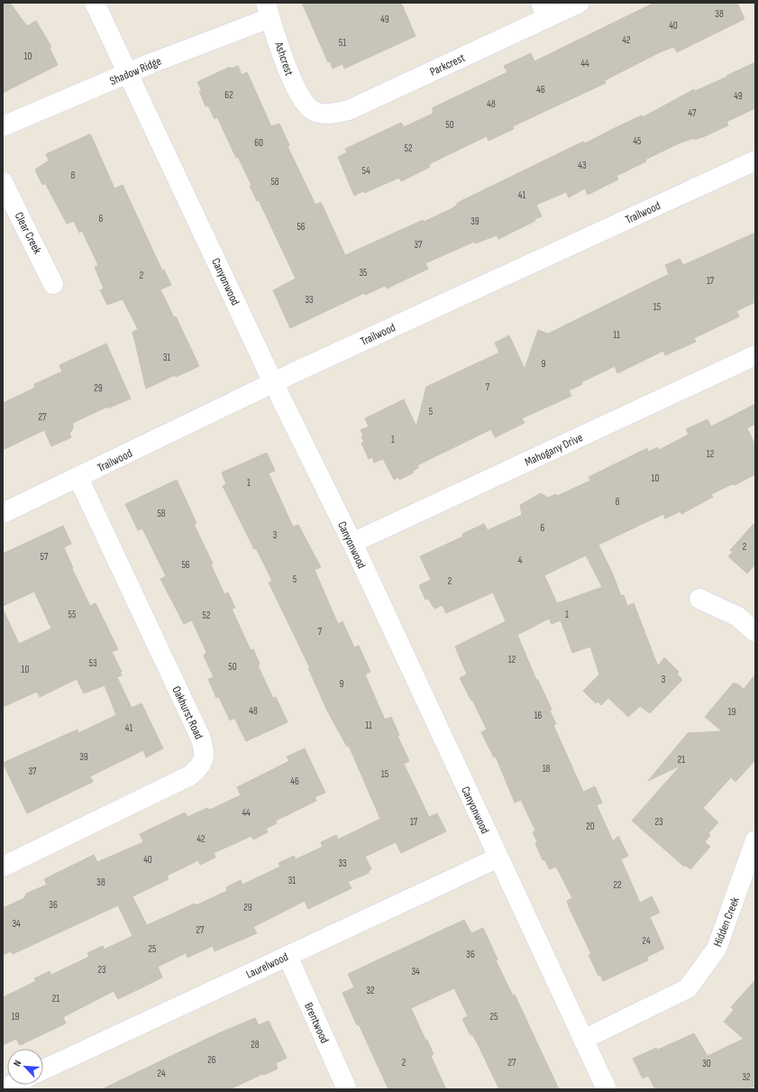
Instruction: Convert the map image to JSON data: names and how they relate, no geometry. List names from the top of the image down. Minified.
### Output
{"streets":{"street":["Ashcrest","Parkcrest","Shadow Ridge","Trailwood","Clear Creek","Canyonwood","Mahogany Drive","Oakhurst Road","Hidden Creek","Laurelwood","Brentwood"]},"crossings":[["Ashcrest","Parkcrest"],["Ashcrest","Shadow Ridge"],["Shadow Ridge","Canyonwood"],["Trailwood","Canyonwood"],["Trailwood","Oakhurst Road"],["Canyonwood","Mahogany Drive"],["Canyonwood","Hidden Creek"],["Canyonwood","Laurelwood"],["Laurelwood","Brentwood"]],"house_numbers":["38","49","40","42","51","10","44","46","62","49","48","47","50","45","60","52","43","54","8","58","41","6","39","56","37","35","2","17","33","15","11","31","9","7","29","5","27","1","12","10","1","8","58","6","3","2","57","4","56","5","2","55","1","52","7","12","53","50","10","3","9","48","19","16","11","41","39","21","18","37","15","46","44","17","23","20","42","40","33","31","38","22","36","29","34","27","24","25","36","23","34","32","21","19","25","28","26","2","27","30","24","32"],"north":"top left"}
